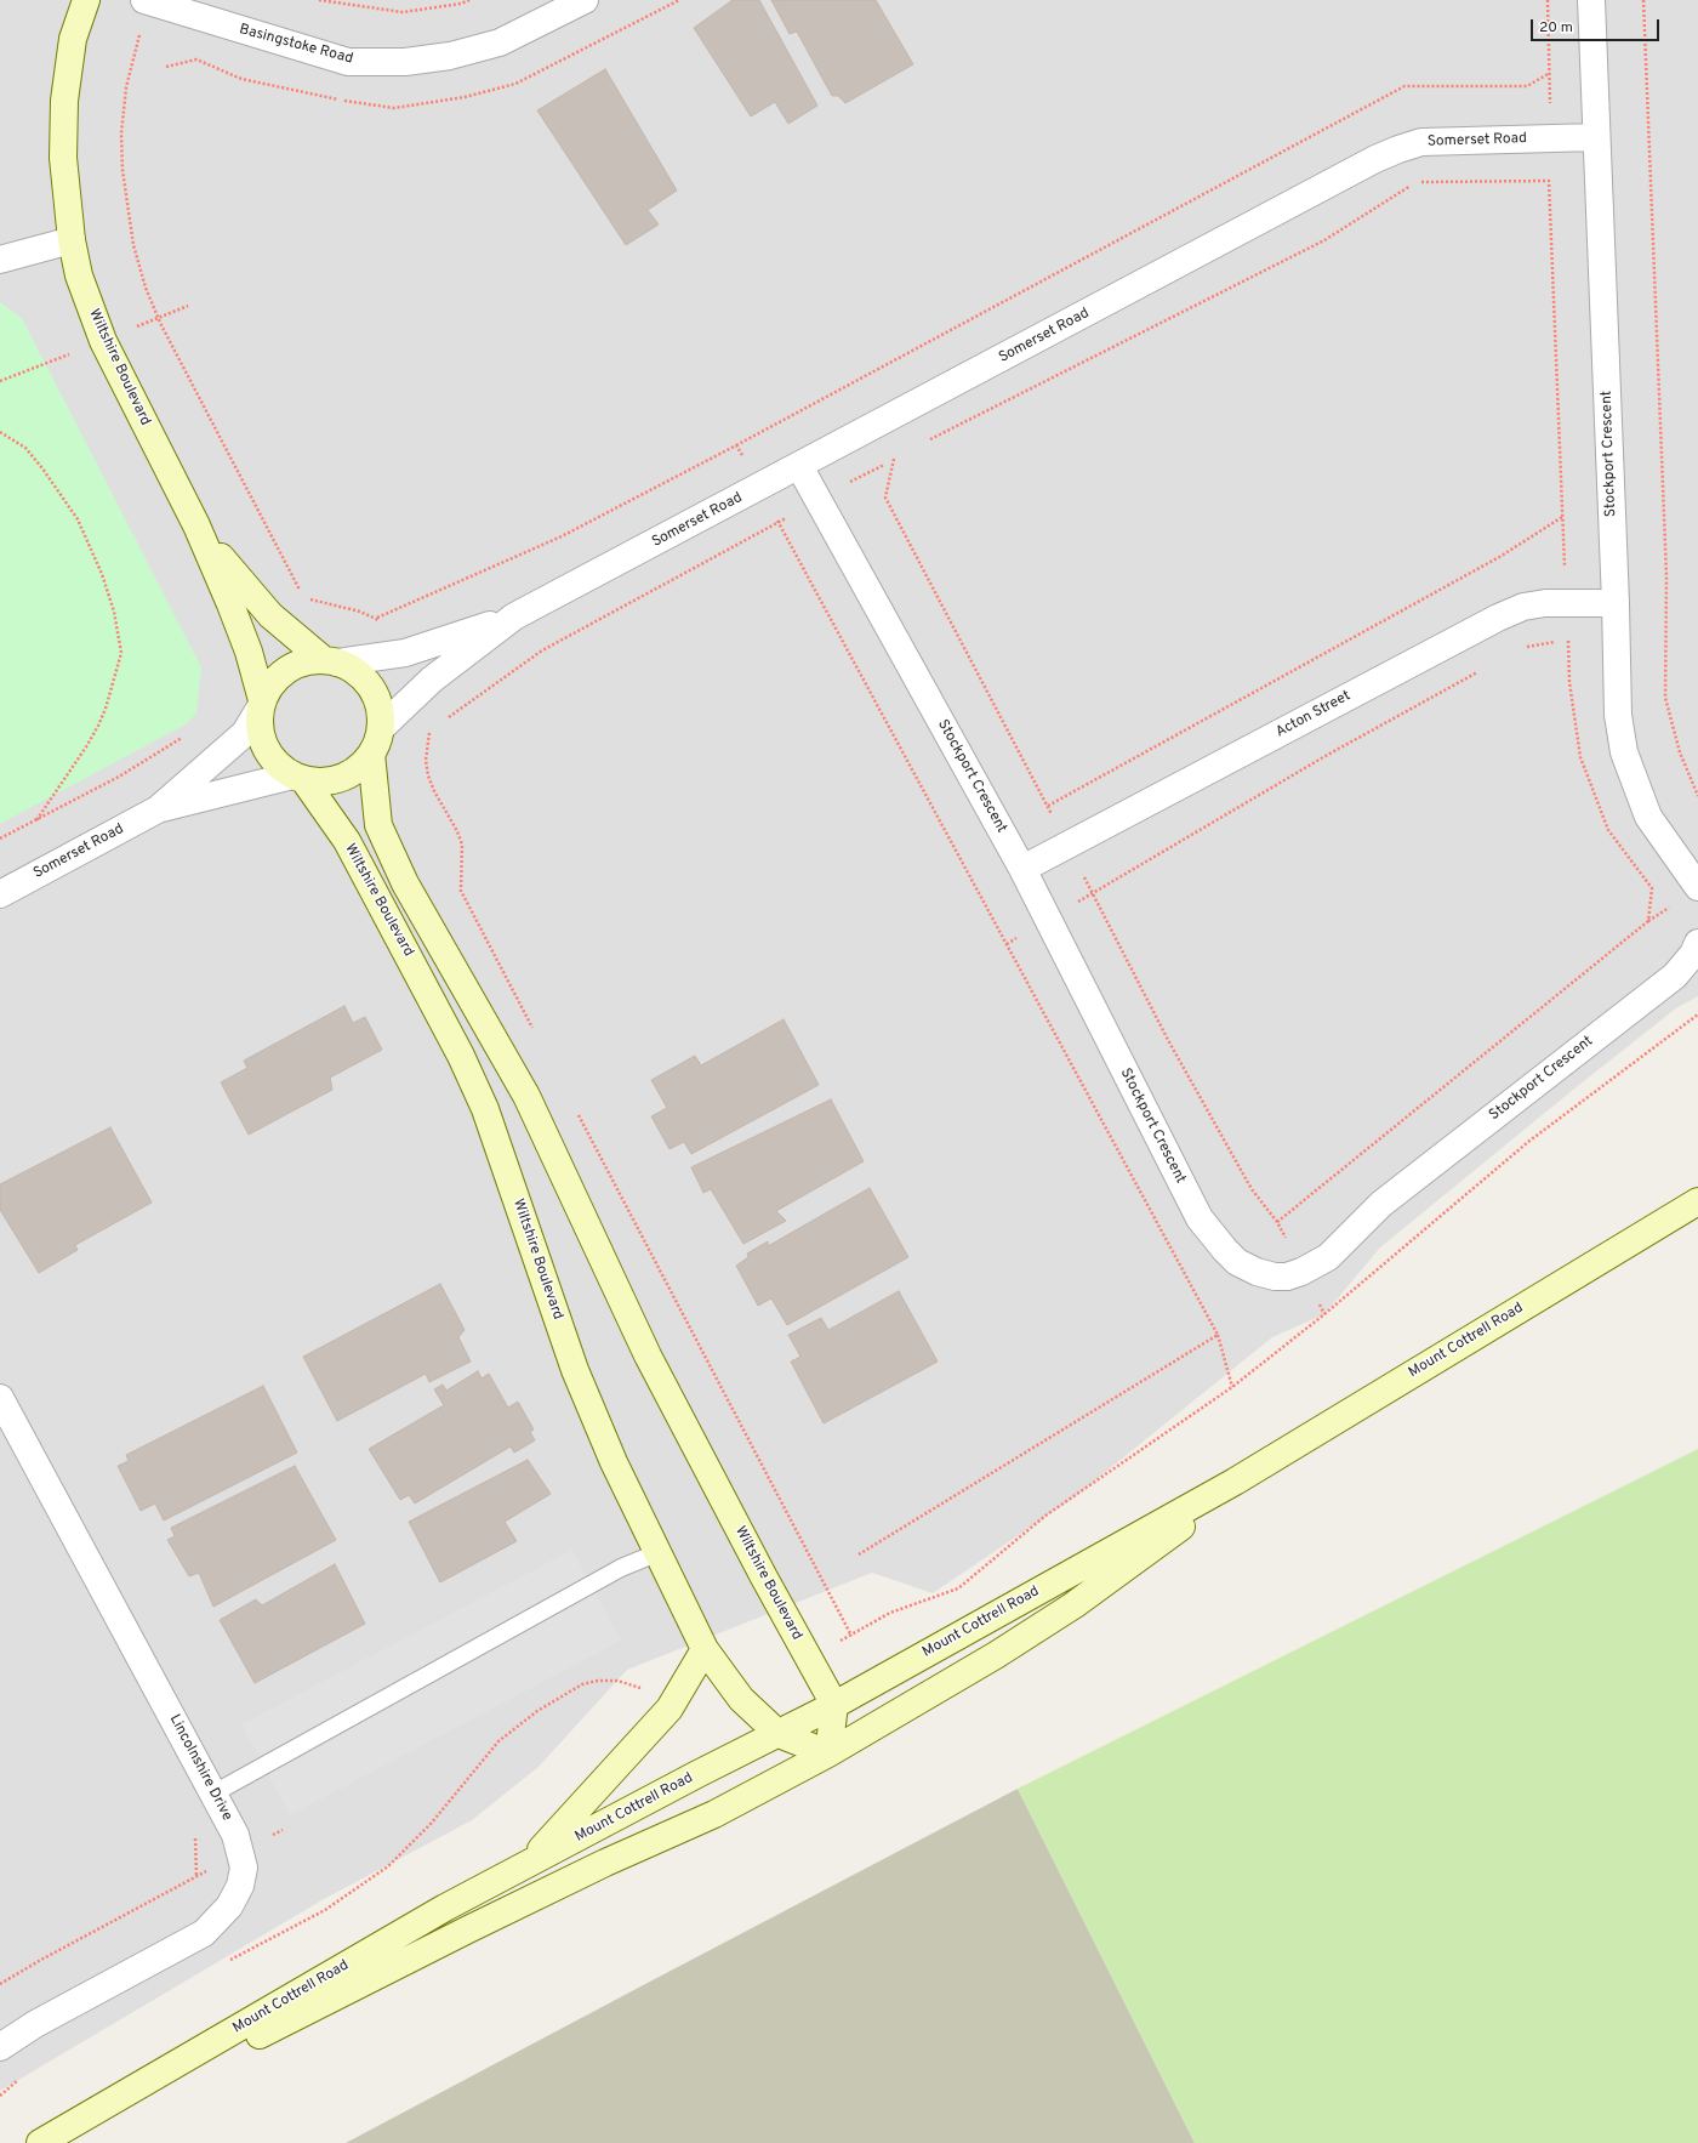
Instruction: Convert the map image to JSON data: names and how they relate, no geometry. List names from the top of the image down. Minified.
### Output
{"streets":{"street":["Basingstoke Road","Somerset Road","Wiltshire Boulevard","Stockport Crescent","Acton Street","Mount Cottrell Road","Lincolnshire Drive"]},"crossings":[["Somerset Road","Wiltshire Boulevard"],["Somerset Road","Stockport Crescent"],["Wiltshire Boulevard","Mount Cottrell Road"],["Stockport Crescent","Acton Street"]],"scale_bar":"20 m"}
